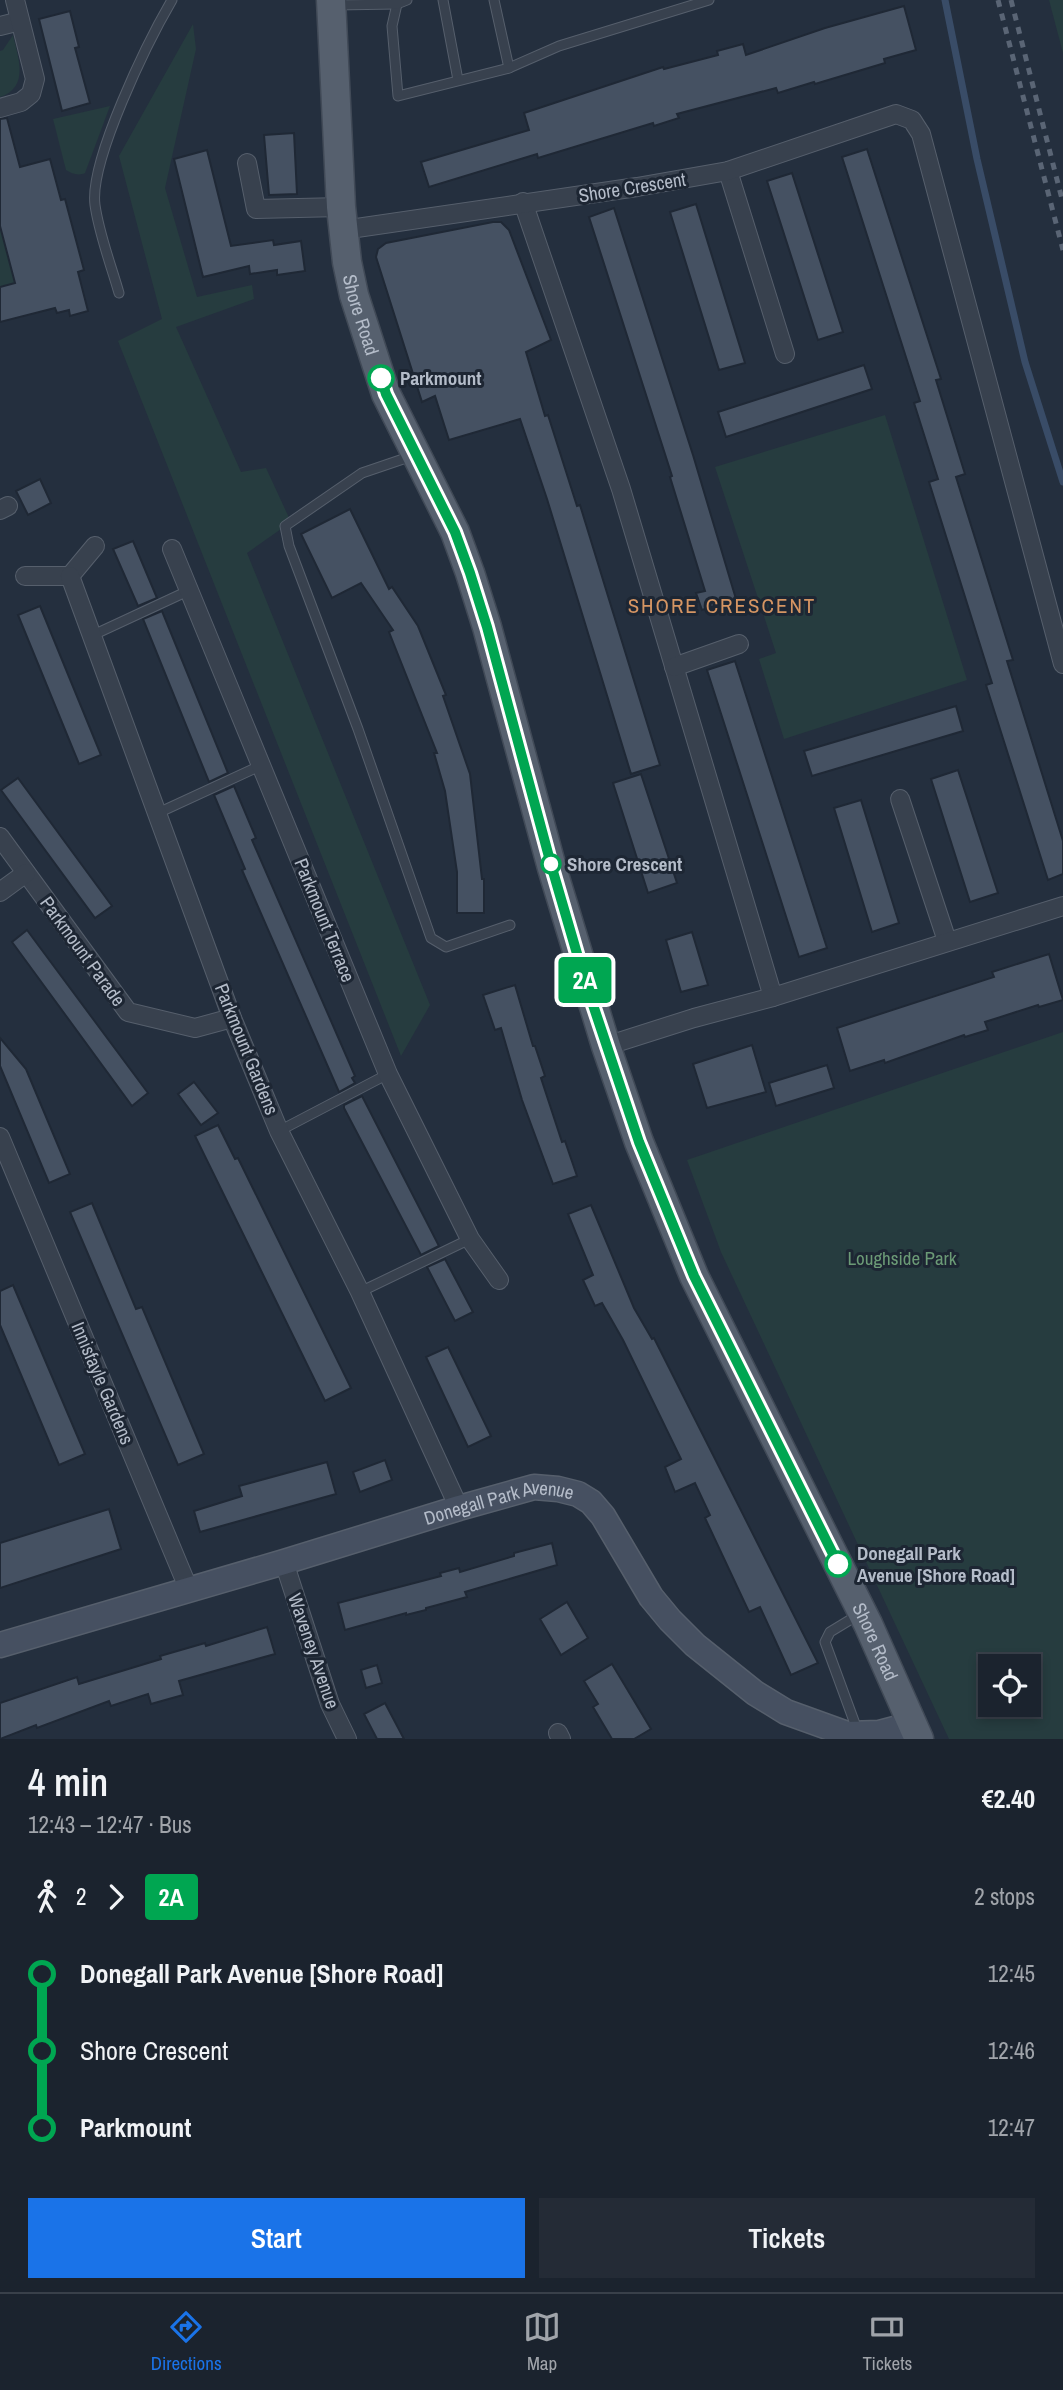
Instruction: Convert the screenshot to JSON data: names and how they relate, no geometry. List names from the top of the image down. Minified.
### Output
{"streets":{"main road":["Shore Road"],"street":["Shore Crescent","Parkmount Terrace","Parkmount Parade","Parkmount Gardens","Innisfayle Gardens","Donegall Park Avenue","Waveney Avenue"]},"crossings":[["Shore Crescent","Shore Road"],["Shore Road","Donegall Park Avenue"],["Parkmount Parade","Parkmount Gardens"],["Parkmount Gardens","Donegall Park Avenue"],["Innisfayle Gardens","Donegall Park Avenue"],["Donegall Park Avenue","Waveney Avenue"]],"districts":["SHORE CRESCENT"],"parks":["Loughside Park"],"places":["Parkmount","Shore Crescent","Donegall Park Avenue [Shore Road]"],"lines":["bus line 2A"],"page":{"on_map":"2A","heading":["4 min","12:43 – 12:47 · Bus","€2.40"],"legs":["2","2A","2 stops"],"list":[{"name":"Donegall Park Avenue [Shore Road]","value":"12:45"},{"name":"Shore Crescent","value":"12:46"},{"name":"Parkmount","value":"12:47"}],"buttons":["Start","Tickets"],"tabs":["Directions","Map","Tickets"]}}
